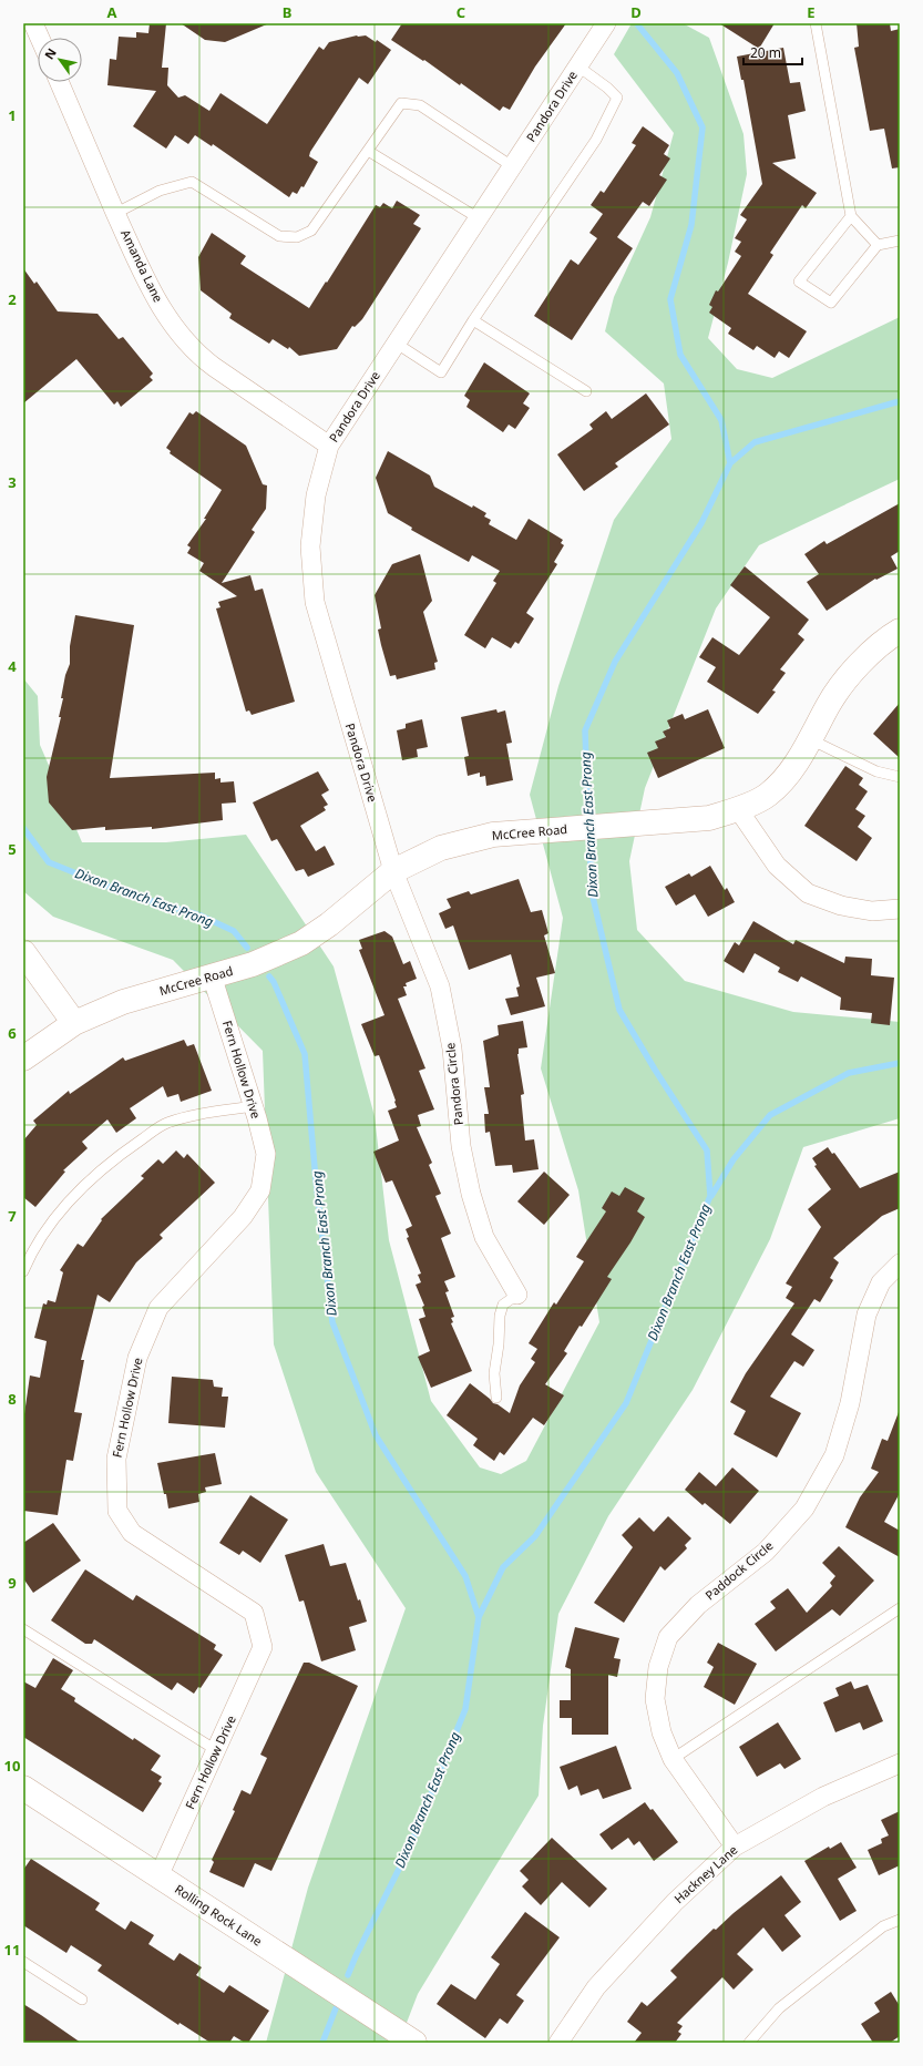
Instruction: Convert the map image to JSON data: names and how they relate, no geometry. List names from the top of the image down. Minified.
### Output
{"streets":{"street":["Pandora Drive","Amanda Lane","McCree Road","Fern Hollow Drive","Pandora Circle","Paddock Circle","Hackney Lane","Rolling Rock Lane"]},"crossings":[["Pandora Drive","Amanda Lane"],["Pandora Drive","McCree Road"],["Pandora Drive","Pandora Circle"],["McCree Road","Fern Hollow Drive"],["McCree Road","Pandora Circle"],["Fern Hollow Drive","Rolling Rock Lane"],["Paddock Circle","Hackney Lane"]],"water":["Dixon Branch East Prong"],"scale_bar":"20 m","north":"top left","grid":{"columns":["A","B","C","D","E"],"rows":["1","2","3","4","5","6","7","8","9","10","11"]}}
